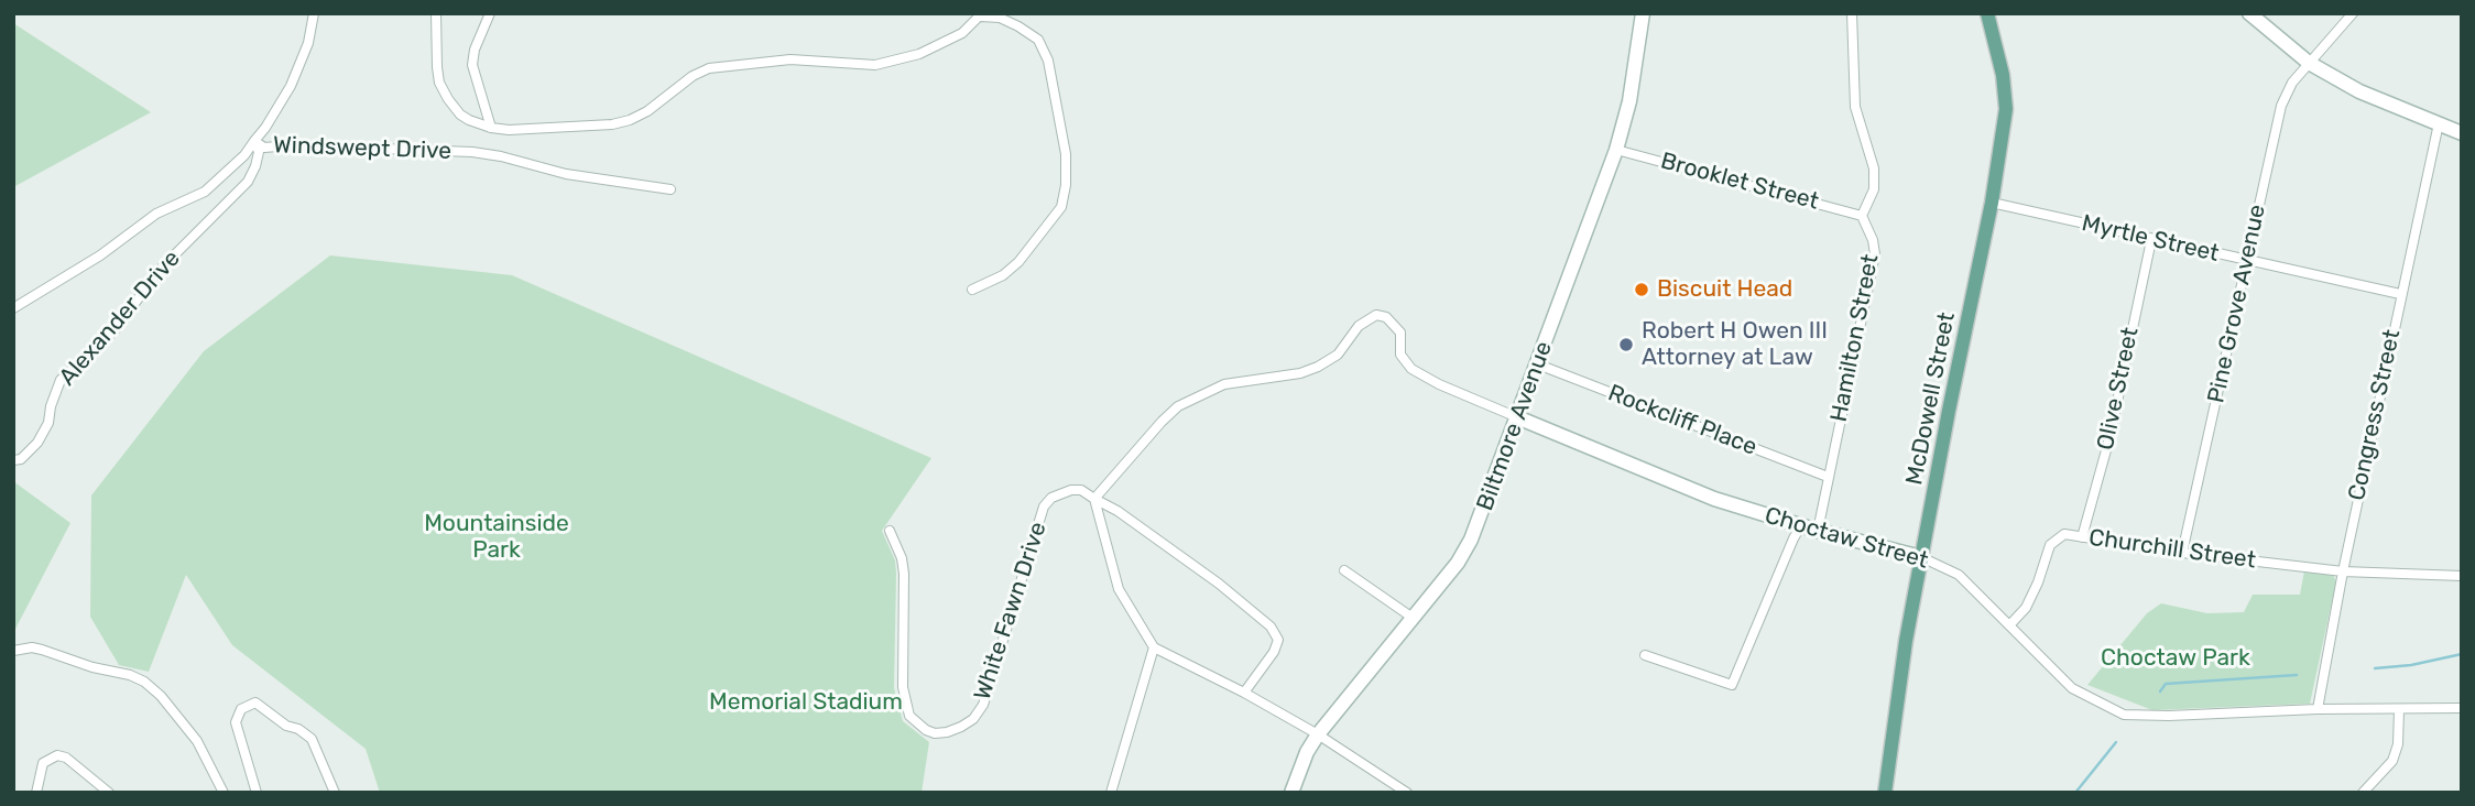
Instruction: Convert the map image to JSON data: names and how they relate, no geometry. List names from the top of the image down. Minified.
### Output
{"streets":{"main road":["McDowell Street","Biltmore Avenue","Choctaw Street"],"street":["Windswept Drive","Brooklet Street","Myrtle Street","Pine Grove Avenue","Alexander Drive","Hamilton Street","Olive Street","Congress Street","Rockcliff Place","Churchill Street","White Fawn Drive"]},"crossings":[["Windswept Drive","Alexander Drive"],["Brooklet Street","Hamilton Street"],["Brooklet Street","Biltmore Avenue"],["Myrtle Street","Pine Grove Avenue"],["Myrtle Street","Olive Street"],["Myrtle Street","McDowell Street"],["Myrtle Street","Congress Street"],["Pine Grove Avenue","Churchill Street"],["Hamilton Street","Rockcliff Place"],["Hamilton Street","Choctaw Street"],["Olive Street","Churchill Street"],["McDowell Street","Choctaw Street"],["Congress Street","Choctaw Street"],["Congress Street","Churchill Street"],["Rockcliff Place","Biltmore Avenue"],["Biltmore Avenue","Choctaw Street"],["Choctaw Street","Churchill Street"]],"parks":["Mountainside Park","Choctaw Park","Memorial Stadium"],"places":["Biscuit Head","Robert H Owen III Attorney at Law"]}
